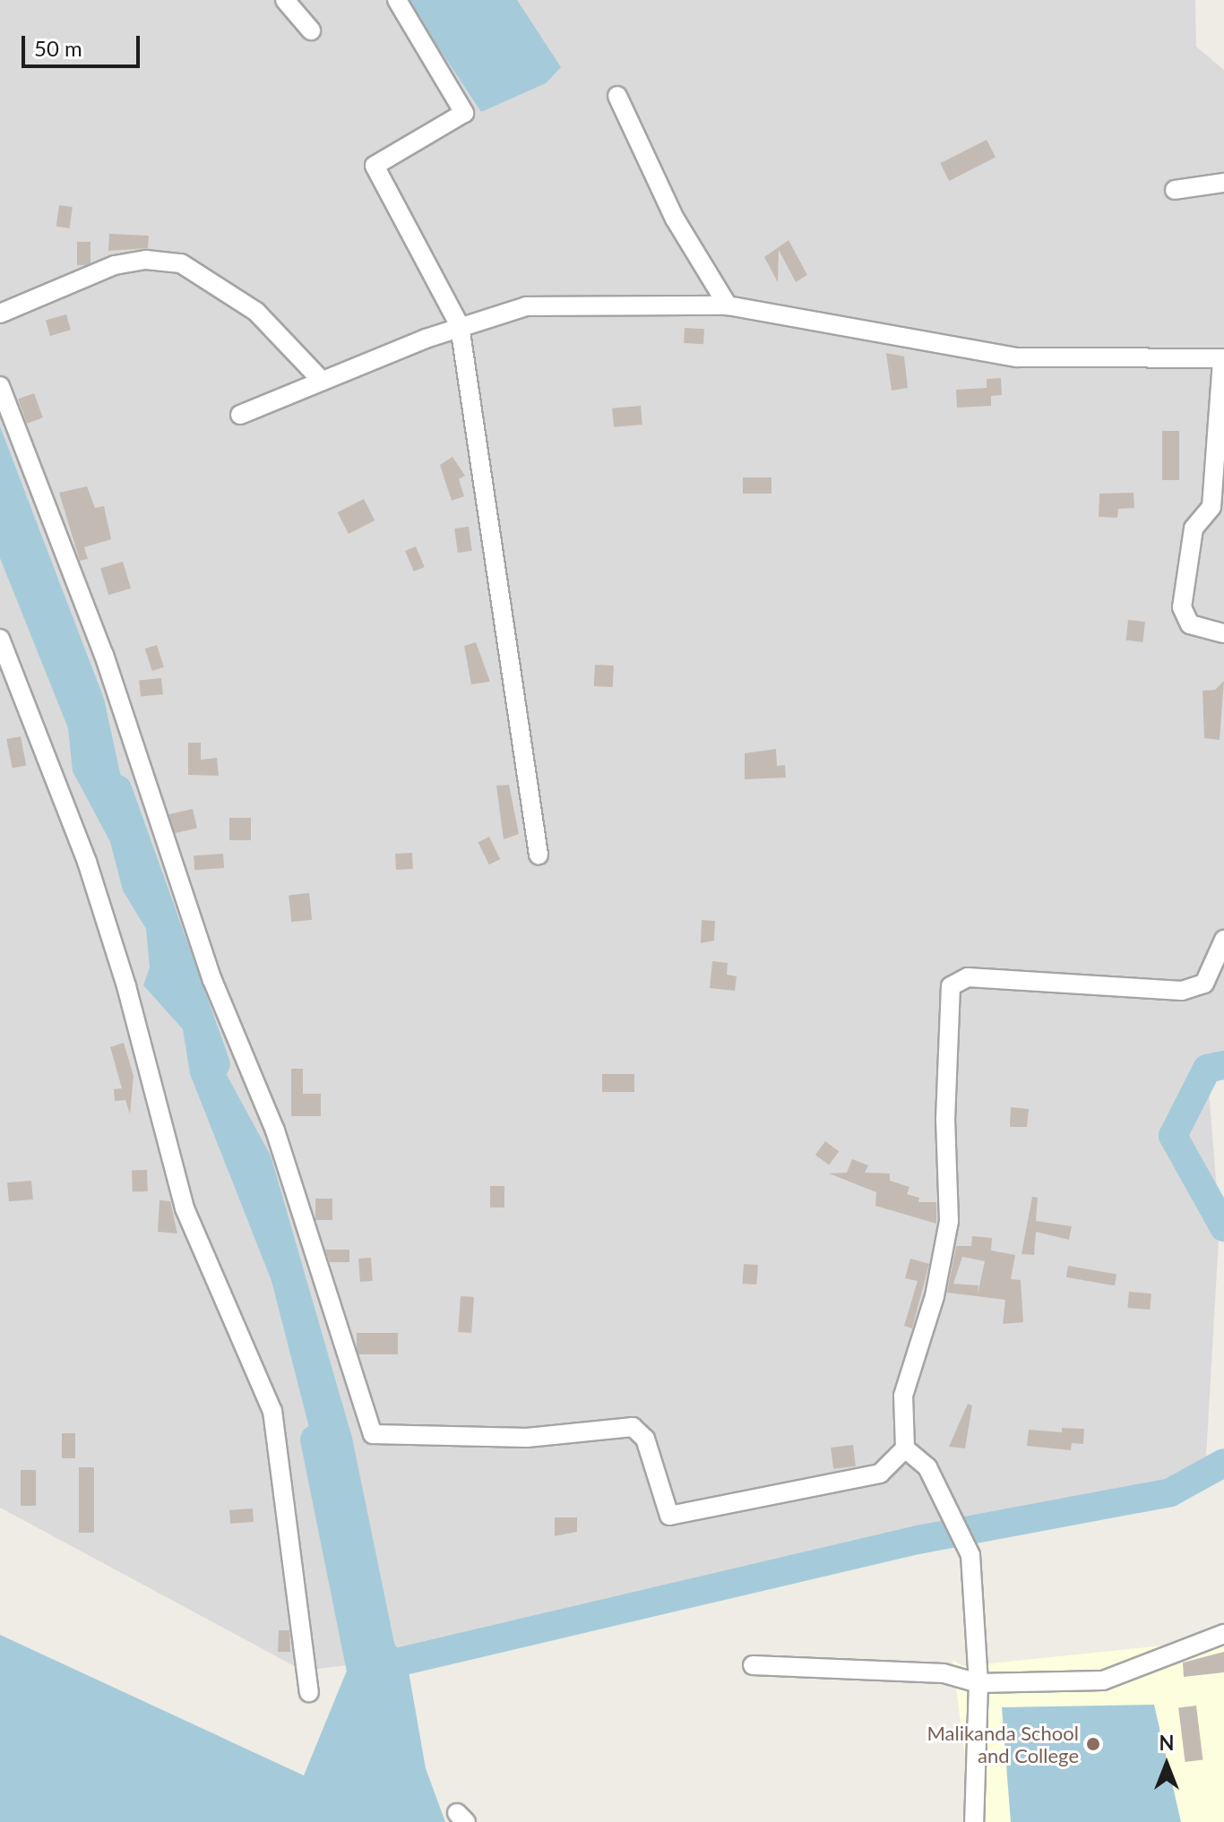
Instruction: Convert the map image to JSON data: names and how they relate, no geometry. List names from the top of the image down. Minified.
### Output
{"places":["Malikanda School and College"],"scale_bar":"50 m","north":"top"}
